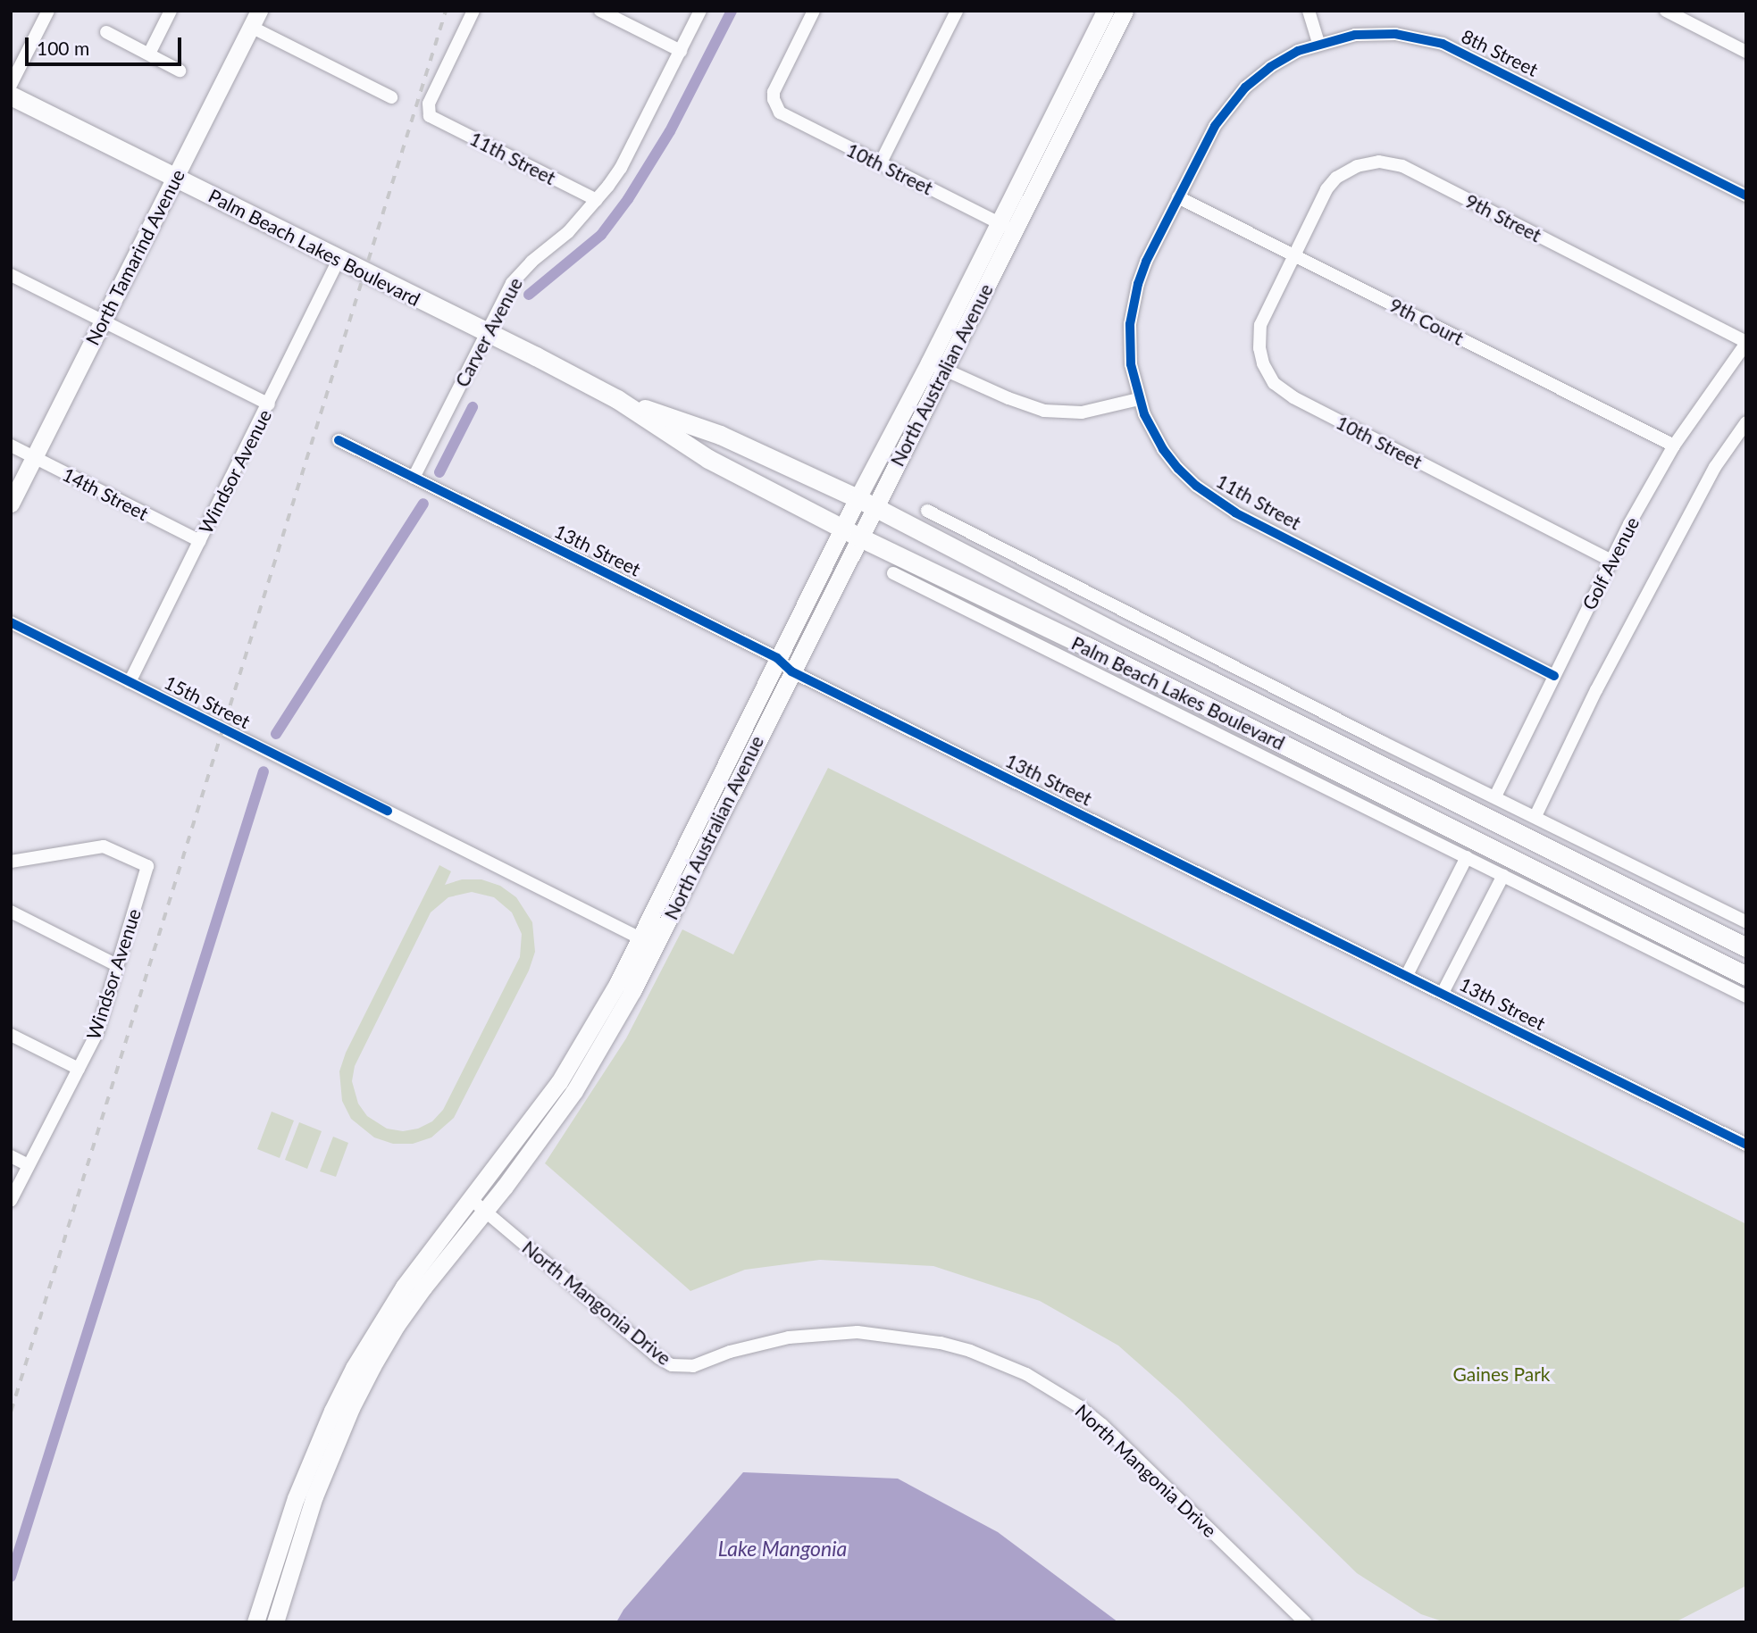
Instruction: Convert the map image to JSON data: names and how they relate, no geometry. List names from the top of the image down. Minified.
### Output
{"streets":{"main road":["Palm Beach Lakes Boulevard","North Tamarind Avenue","North Australian Avenue"],"street":["8th Street","11th Street","10th Street","9th Street","9th Court","Carver Avenue","Windsor Avenue","14th Street","13th Street","Golf Avenue","15th Street","North Mangonia Drive"]},"crossings":[["8th Street","11th Street"],["8th Street","9th Court"],["11th Street","9th Court"],["11th Street","Carver Avenue"],["11th Street","Golf Avenue"],["10th Street","9th Street"],["10th Street","9th Court"],["10th Street","North Australian Avenue"],["10th Street","Golf Avenue"],["9th Street","9th Court"],["9th Street","Golf Avenue"],["Palm Beach Lakes Boulevard","North Tamarind Avenue"],["Palm Beach Lakes Boulevard","Carver Avenue"],["Palm Beach Lakes Boulevard","North Australian Avenue"],["Palm Beach Lakes Boulevard","Windsor Avenue"],["North Tamarind Avenue","14th Street"],["9th Court","Golf Avenue"],["Carver Avenue","13th Street"],["North Australian Avenue","13th Street"],["North Australian Avenue","15th Street"],["North Australian Avenue","North Mangonia Drive"],["Windsor Avenue","14th Street"],["Windsor Avenue","15th Street"]],"water":["Lake Mangonia"],"parks":["Gaines Park"],"scale_bar":"100 m"}
